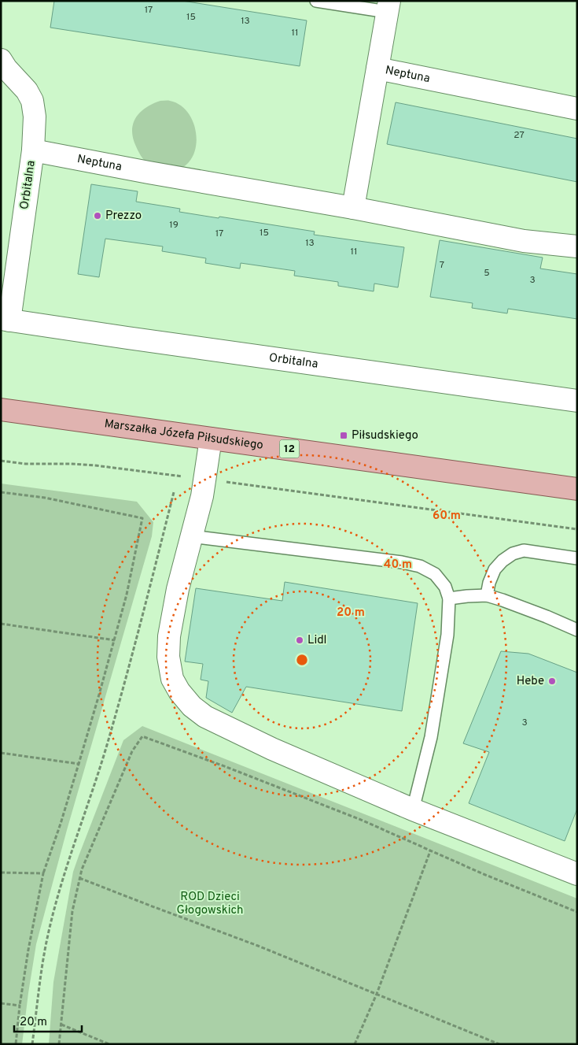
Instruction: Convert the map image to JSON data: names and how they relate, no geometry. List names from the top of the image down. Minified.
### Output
{"streets":{"main road":["Marszałka Józefa Piłsudskiego","12"],"street":["Neptuna","Orbitalna"]},"crossings":[["Neptuna","Orbitalna"]],"parks":["ROD Dzieci Głogowskich"],"places":{"other":["Prezzo","Lidl","Hebe"],"transit":["Piłsudskiego"]},"house_numbers":["17","15","13","11","27","19","15","17","13","11","7","5","3","3"],"scale_bar":"20 m","rings":["60 m","40 m","20 m"]}
